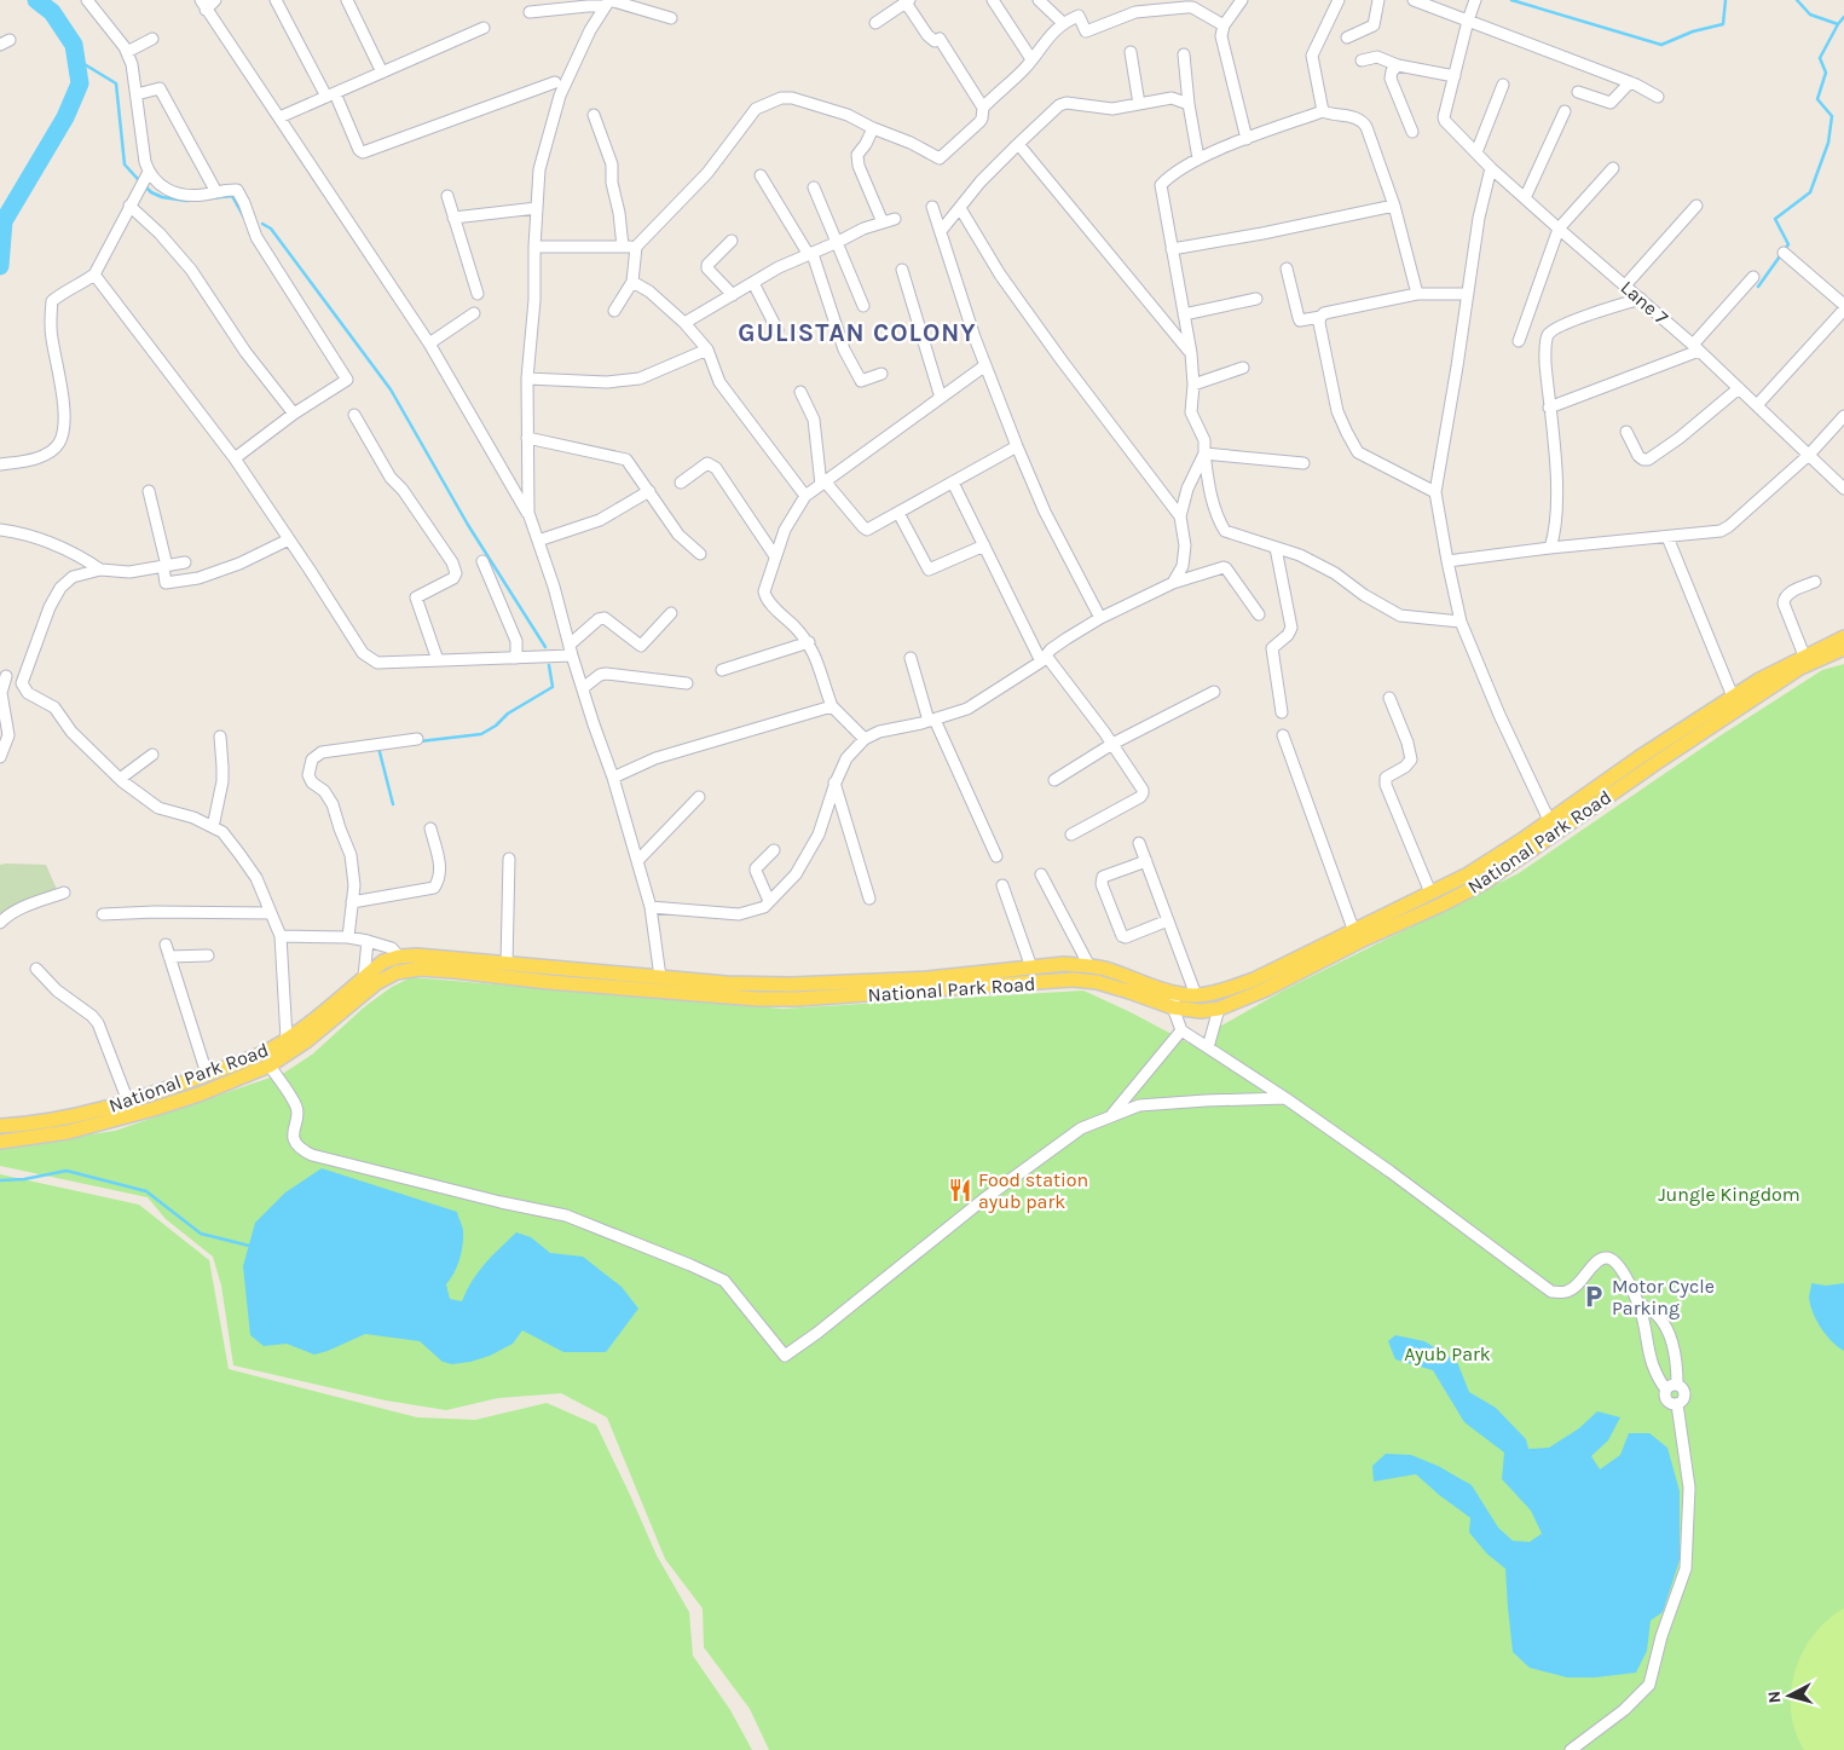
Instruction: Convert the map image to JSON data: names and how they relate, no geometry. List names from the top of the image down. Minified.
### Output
{"streets":{"main road":["National Park Road"],"street":["Lane 7"]},"districts":["GULISTAN COLONY"],"parks":["Jungle Kingdom","Ayub Park"],"places":{"restaurant":["Food station ayub park"],"parking":["Motor Cycle Parking"]},"north":"left"}
